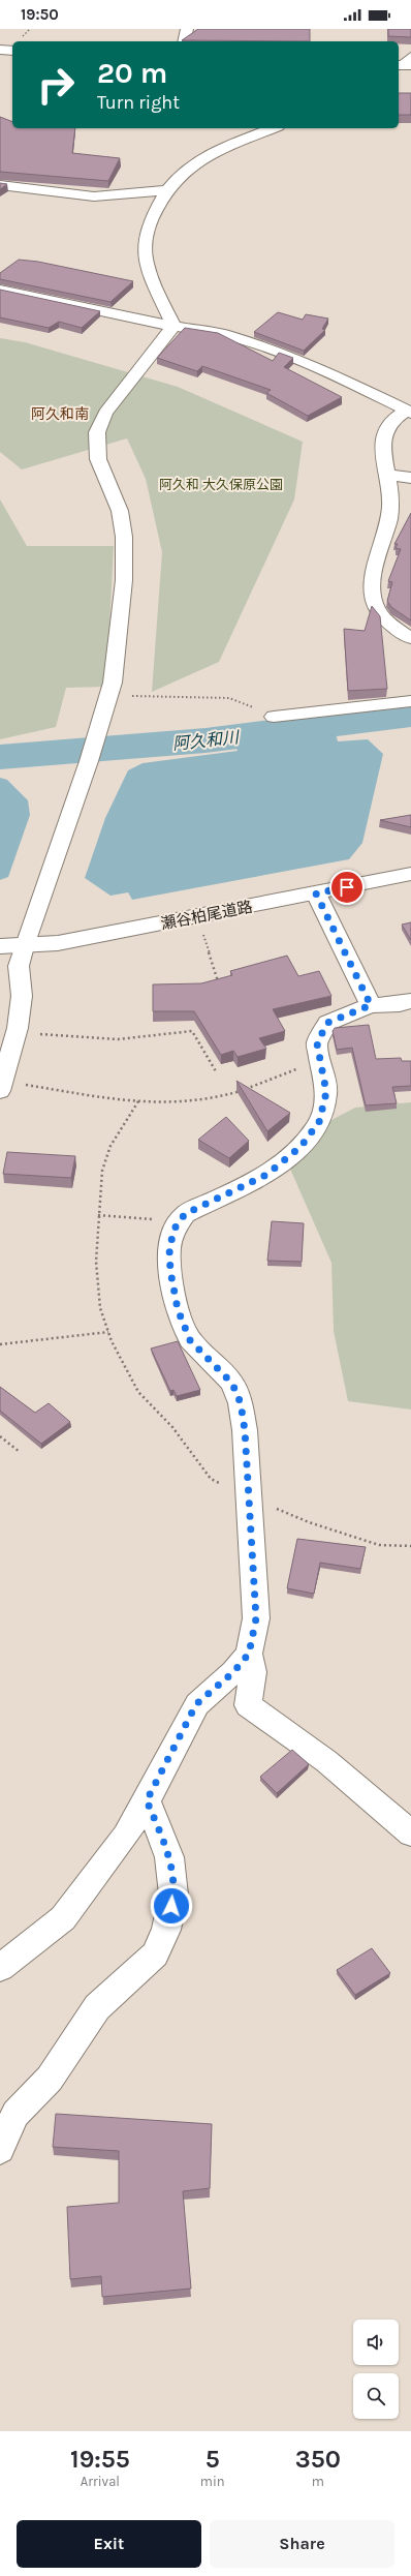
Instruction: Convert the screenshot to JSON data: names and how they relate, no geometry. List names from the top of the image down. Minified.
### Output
{"streets":{"street":["瀬谷柏尾道路"]},"districts":["阿久和南"],"water":["阿久和川"],"parks":["阿久和 大久保原公園"],"page":{"status":"19:50","turn":["20 m","Turn right"],"eta":["19:55","Arrival","5","min","350","m"],"buttons":["Exit","Share"]}}
